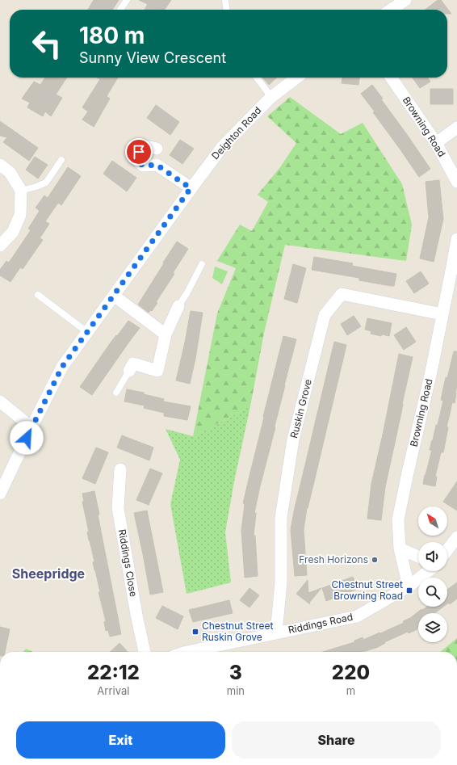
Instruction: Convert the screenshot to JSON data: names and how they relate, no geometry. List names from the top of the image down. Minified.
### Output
{"streets":{"street":["Browning Road","Deighton Road","Ruskin Grove","Riddings Close","Riddings Road"]},"crossings":[["Browning Road","Ruskin Grove"],["Browning Road","Riddings Road"],["Ruskin Grove","Riddings Road"]],"districts":["Sheepridge"],"places":{"other":["Fresh Horizons"],"transit":["Chestnut Street Browning Road","Chestnut Street Ruskin Grove"]},"north":"top left","page":{"turn":["180 m","Sunny View Crescent"],"eta":["22:12","Arrival","3","min","220","m"],"buttons":["Exit","Share"]}}
